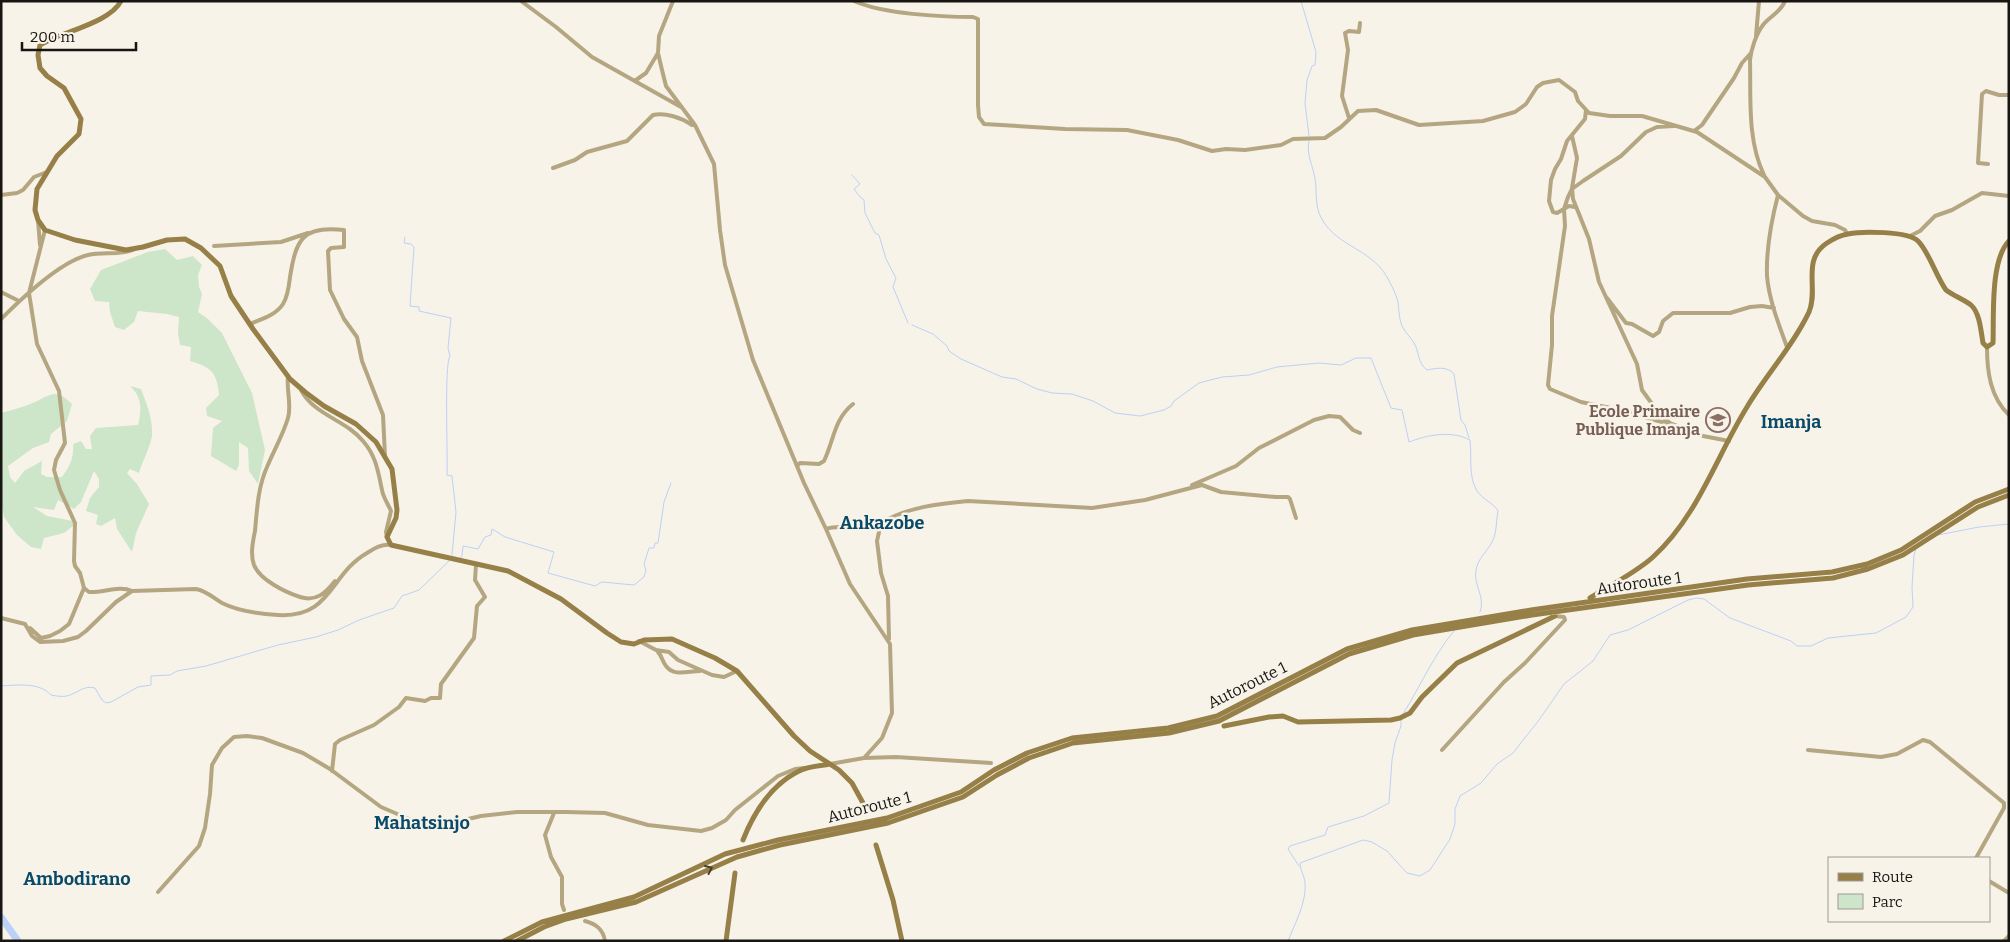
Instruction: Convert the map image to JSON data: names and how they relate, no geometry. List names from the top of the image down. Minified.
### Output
{"streets":{"main road":["Autoroute 1"]},"districts":["Imanja","Ankazobe","Mahatsinjo","Ambodirano"],"places":{"school or university":["Ecole Primaire Publique Imanja"]},"legend":["Route","Parc"],"scale_bar":"200 m"}
